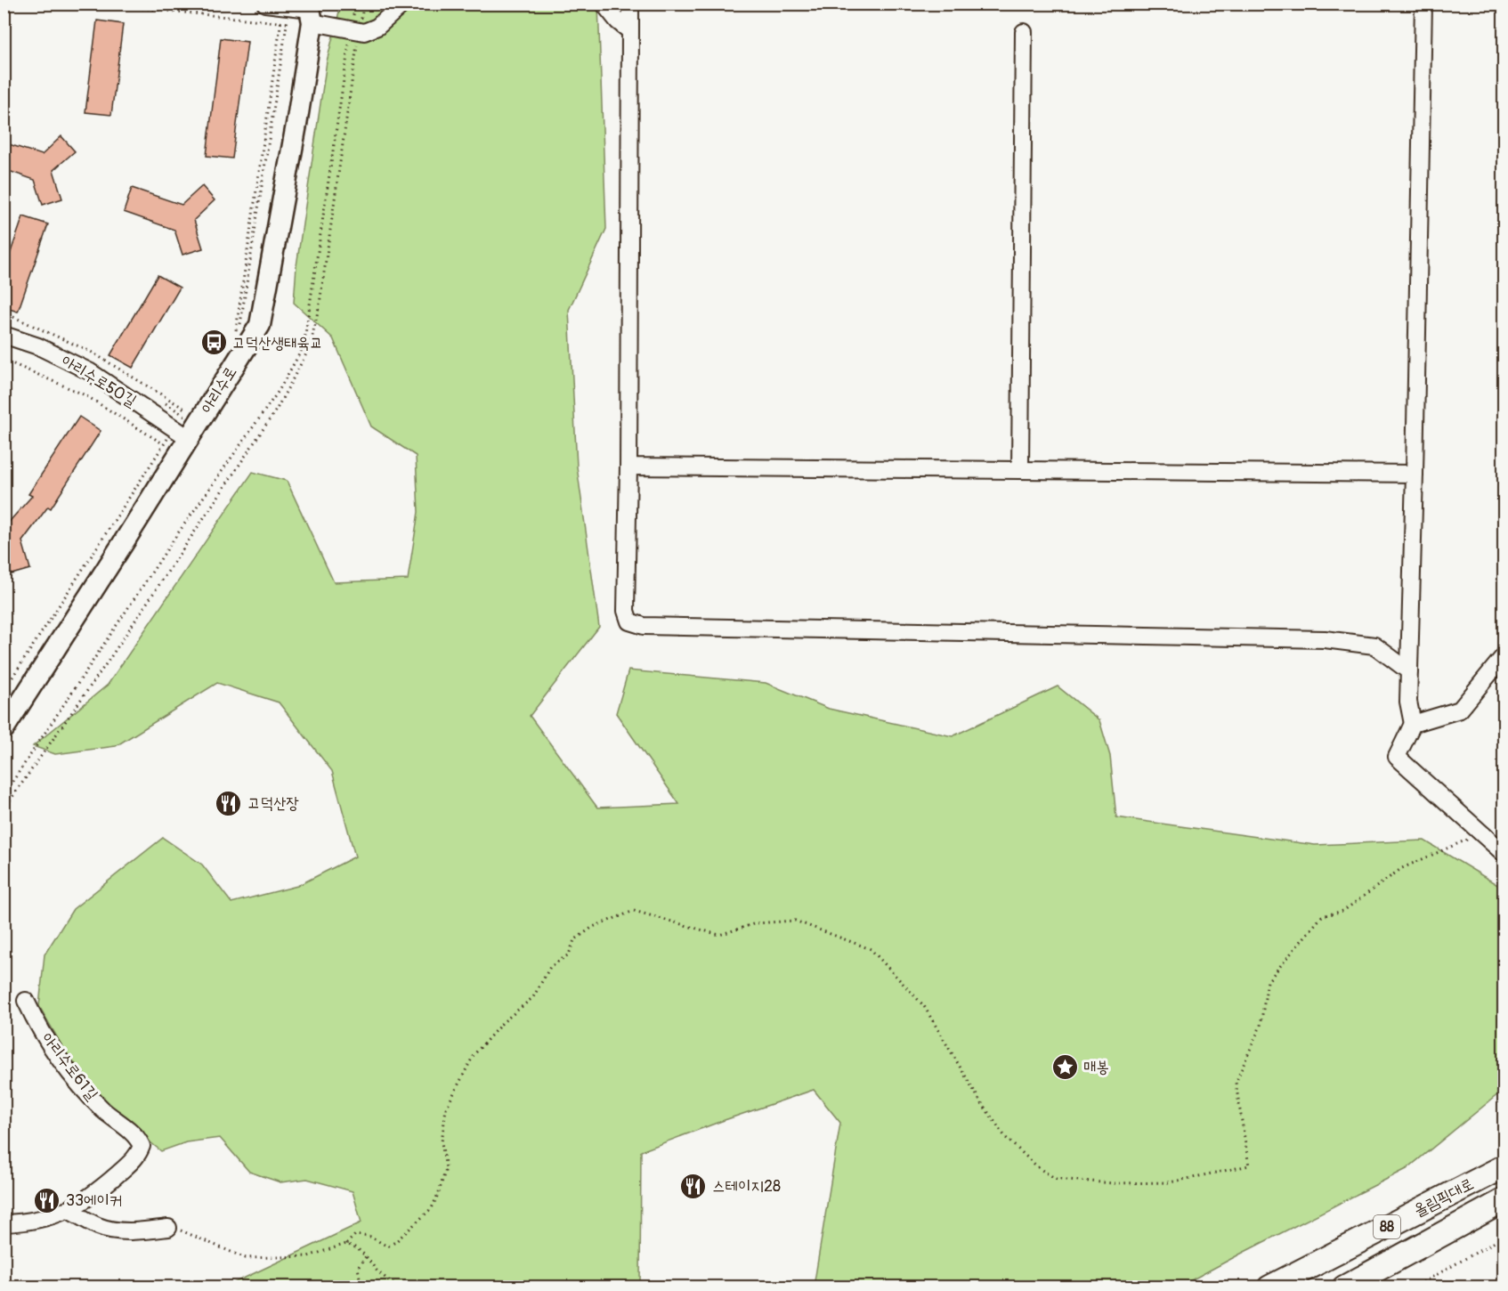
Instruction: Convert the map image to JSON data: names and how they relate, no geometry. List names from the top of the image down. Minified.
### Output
{"streets":{"highway":["올림픽대로","88"],"main road":["아리수로"],"street":["아리수로50길","아리수로61길"]},"crossings":[["아리수로50길","아리수로"]],"places":{"bus stop":["고덕산생태육교"],"restaurant":["고덕산장","스테이지28","33에이커"],"place":["매봉"]}}
